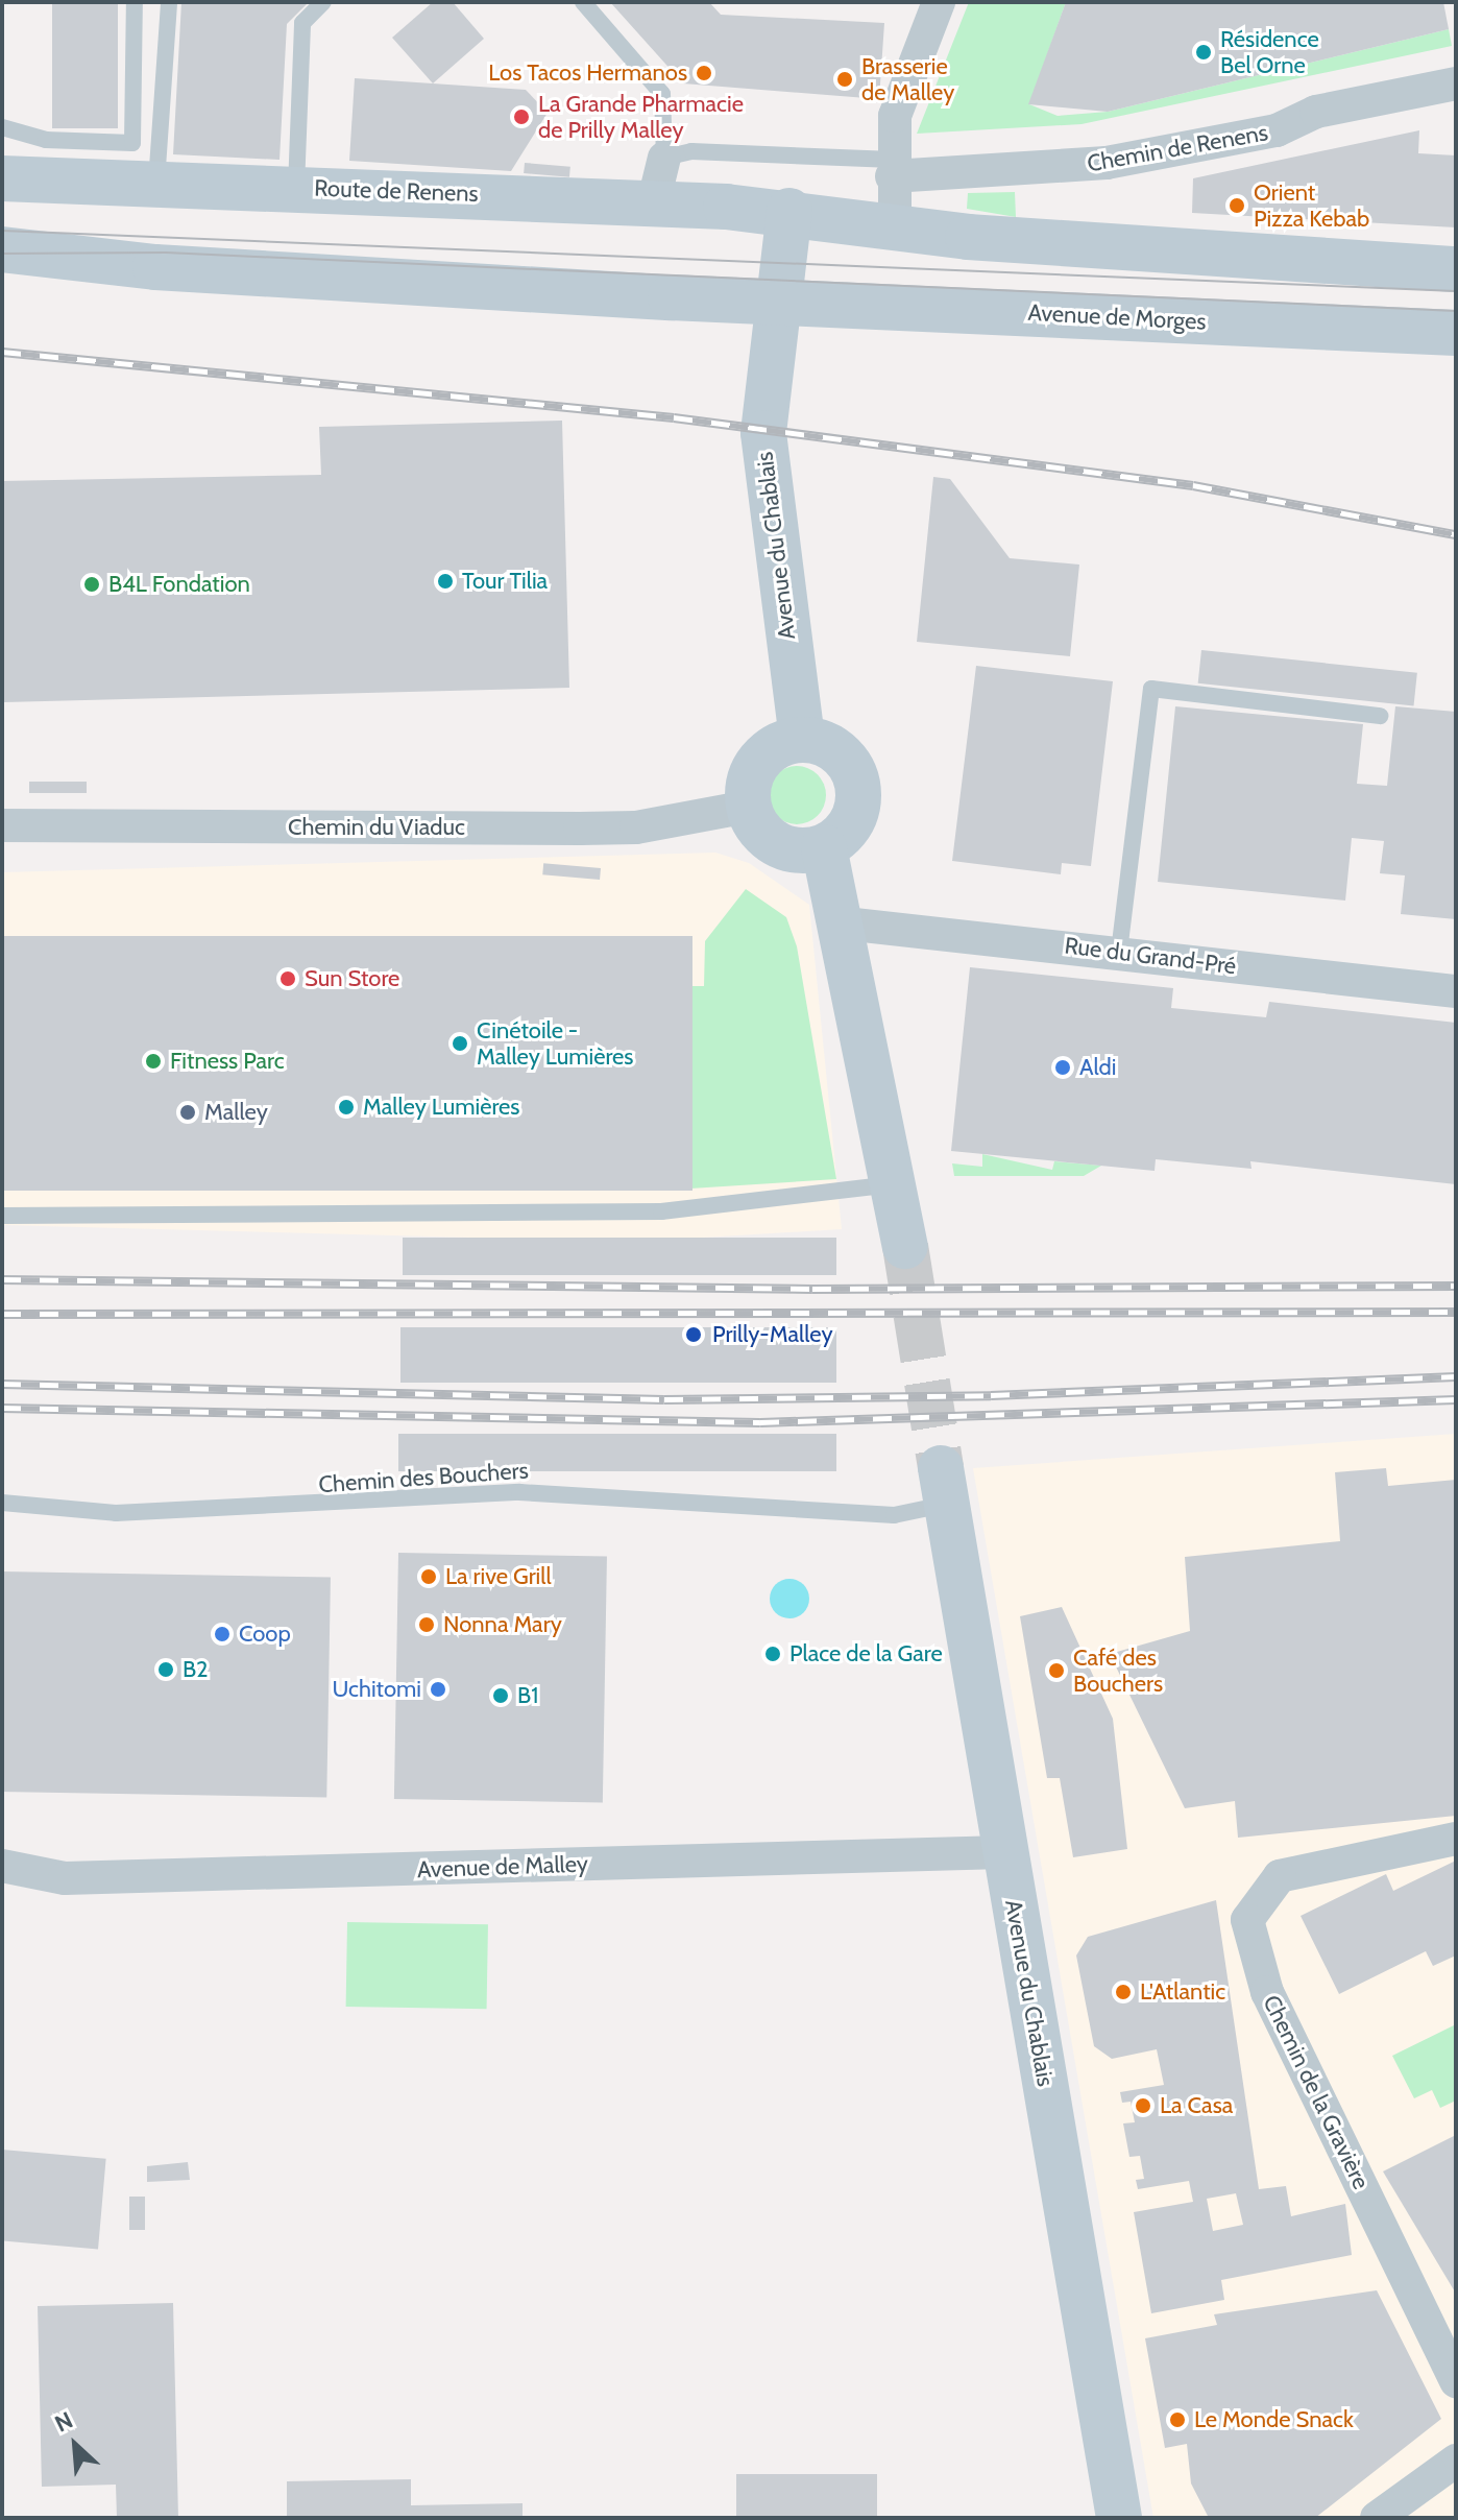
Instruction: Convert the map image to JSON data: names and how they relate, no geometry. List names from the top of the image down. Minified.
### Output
{"streets":{"main road":["Route de Renens","Avenue de Morges","Avenue du Chablais"],"street":["Chemin de Renens","Chemin du Viaduc","Rue du Grand-Pré","Avenue de Malley","Chemin de la Gravière"],"lane":["Chemin des Bouchers"]},"crossings":[["Route de Renens","Avenue du Chablais"],["Avenue de Morges","Avenue du Chablais"],["Avenue du Chablais","Chemin du Viaduc"],["Avenue du Chablais","Chemin des Bouchers"],["Avenue du Chablais","Avenue de Malley"]],"places":["Résidence Bel Orne","Los Tacos Hermanos","Brasserie de Malley","La Grande Pharmacie de Prilly Malley","Orient Pizza Kebab","Tour Tilia","B4L Fondation","Sun Store","Cinétoile - Malley Lumières","Fitness Parc","Aldi","Malley Lumières","Malley","Prilly-Malley","La rive Grill","Nonna Mary","Coop","Place de la Gare","B2","Café des Bouchers","Uchitomi","B1","L'Atlantic","La Casa","Le Monde Snack"],"north":"top left"}
